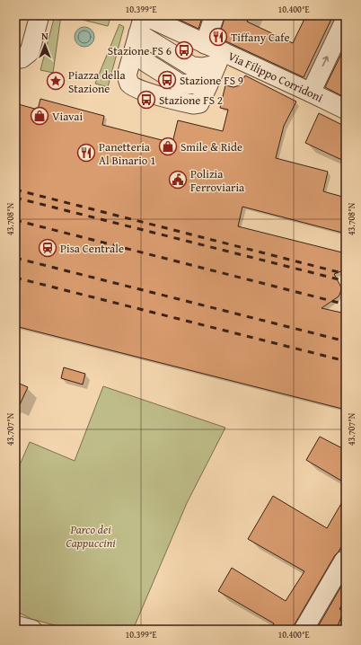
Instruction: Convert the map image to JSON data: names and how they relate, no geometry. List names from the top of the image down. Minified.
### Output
{"streets":{"street":["Via Filippo Corridoni"]},"parks":["Parco dei Cappuccini"],"places":{"restaurant":["Tiffany Cafe","Panetteria Al Binario 1"],"bus stop":["Stazione FS 6","Stazione FS 9","Stazione FS 2"],"place":["Piazza della Stazione"],"shop":["Viavai","Smile & Ride"],"public building":["Polizia Ferroviaria"],"station":["Pisa Centrale"]},"north":"top","coordinates":["10.399°E","10.400°E","43.708°N","43.707°N"]}
